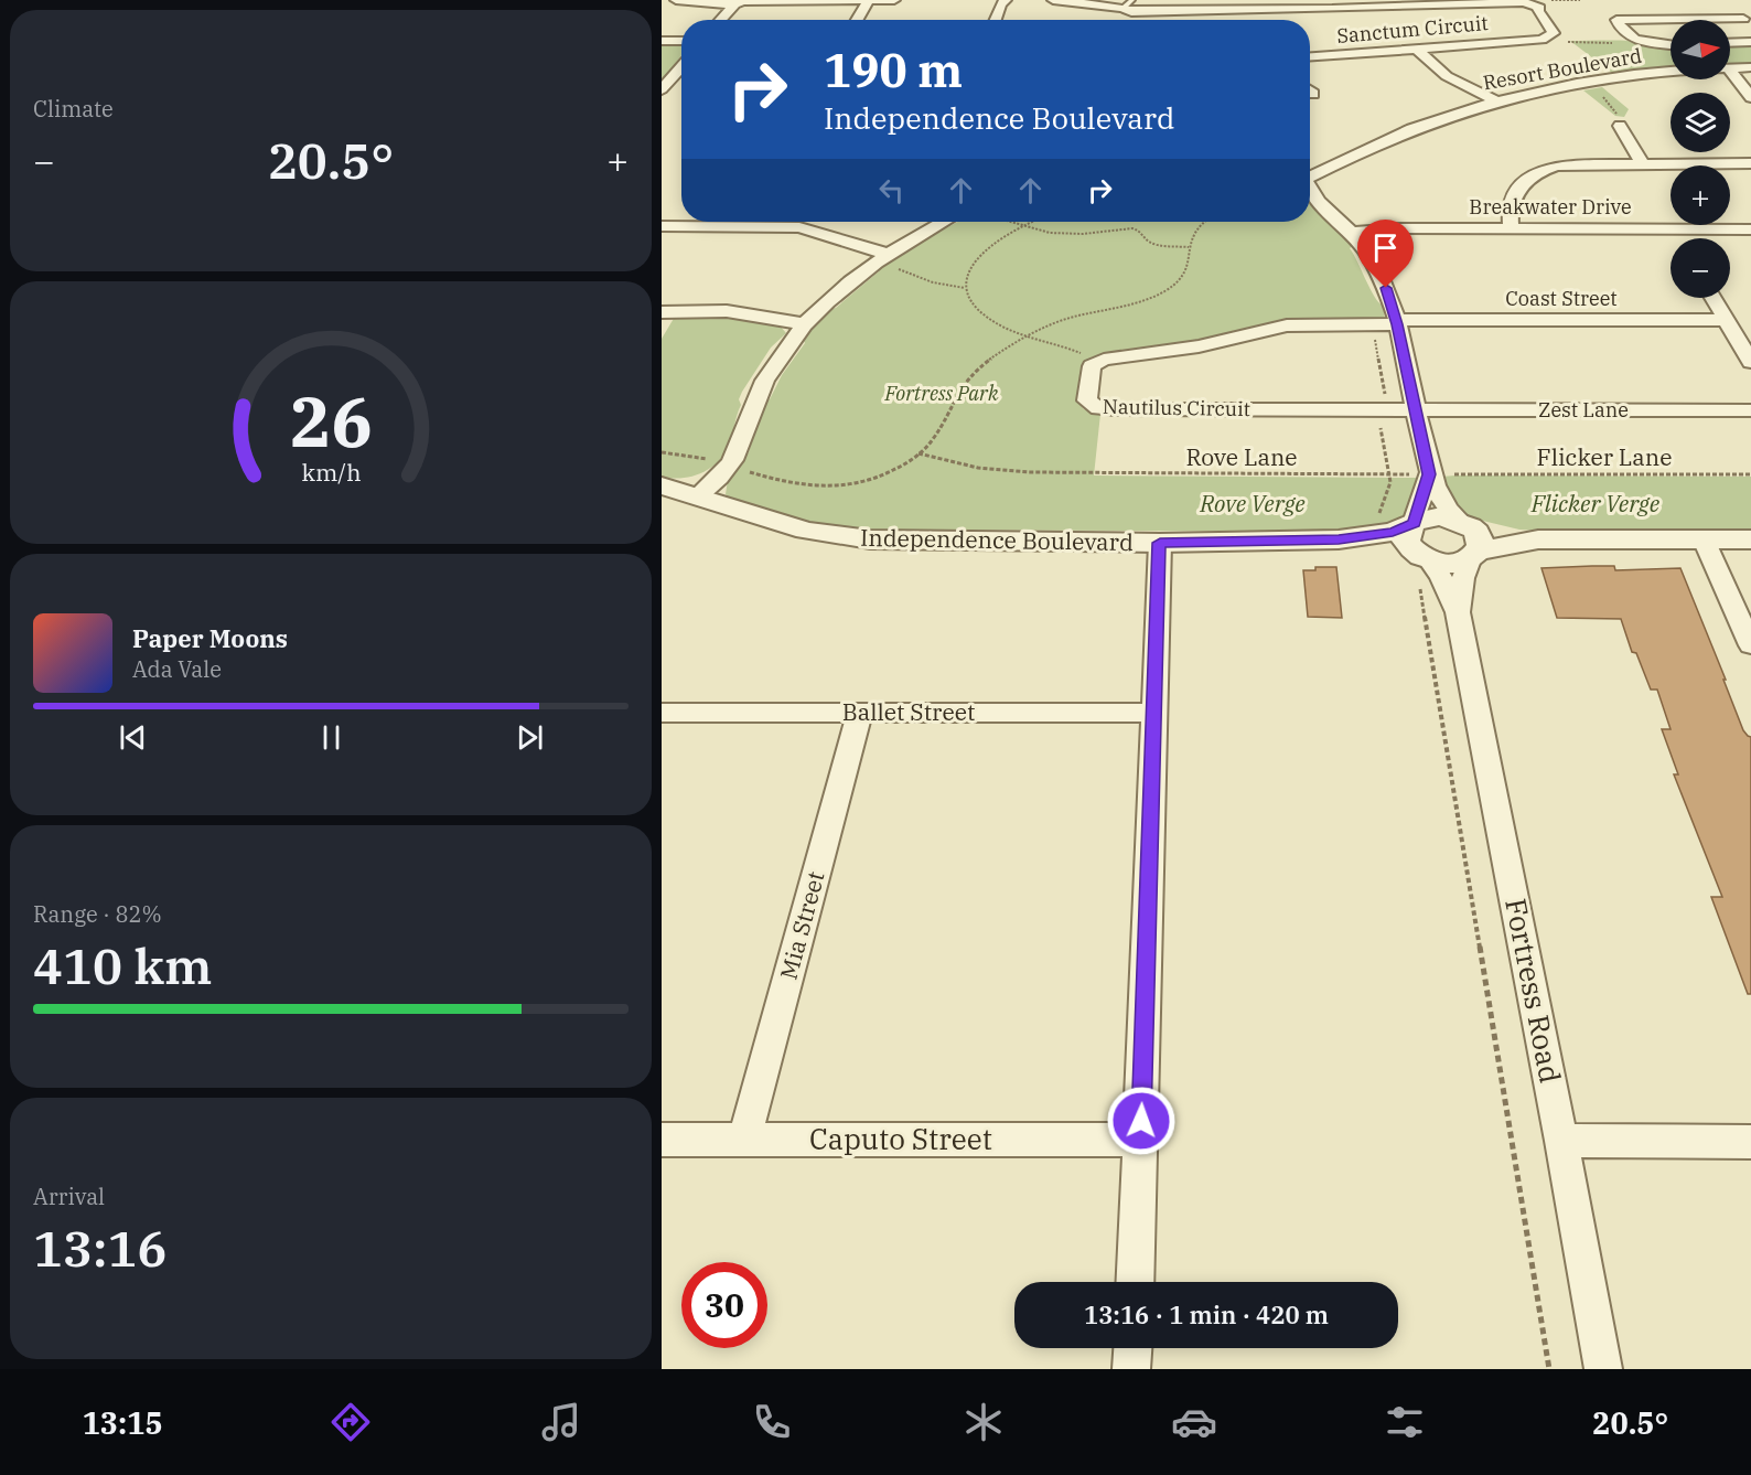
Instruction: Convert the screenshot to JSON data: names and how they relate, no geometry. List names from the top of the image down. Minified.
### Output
{"streets":{"street":["Sanctum Circuit","Resort Boulevard","Breakwater Drive","Coast Street","Nautilus Circuit","Zest Lane","Independence Boulevard","Ballet Street","Mia Street","Fortress Road","Caputo Street"],"path":["Rove Lane","Flicker Lane"]},"crossings":[["Coast Street","Nautilus Circuit"],["Nautilus Circuit","Zest Lane"],["Independence Boulevard","Fortress Road"],["Ballet Street","Mia Street"],["Mia Street","Caputo Street"]],"parks":["Fortress Park","Rove Verge","Flicker Verge"],"north":"right","page":{"tile":["Climate",["Range · 82%","410 km"],["Arrival","13:16"]],"map_buttons":["+","−"],"turn":["190 m","Independence Boulevard"],"heat":["−","20.5°","+"],"song":["Paper Moons","Ada Vale"],"limit":"30","trip":"13:16 · 1 min · 420 m","tabs":["13:15","20.5°"],"gauge":["26","km/h"]}}
